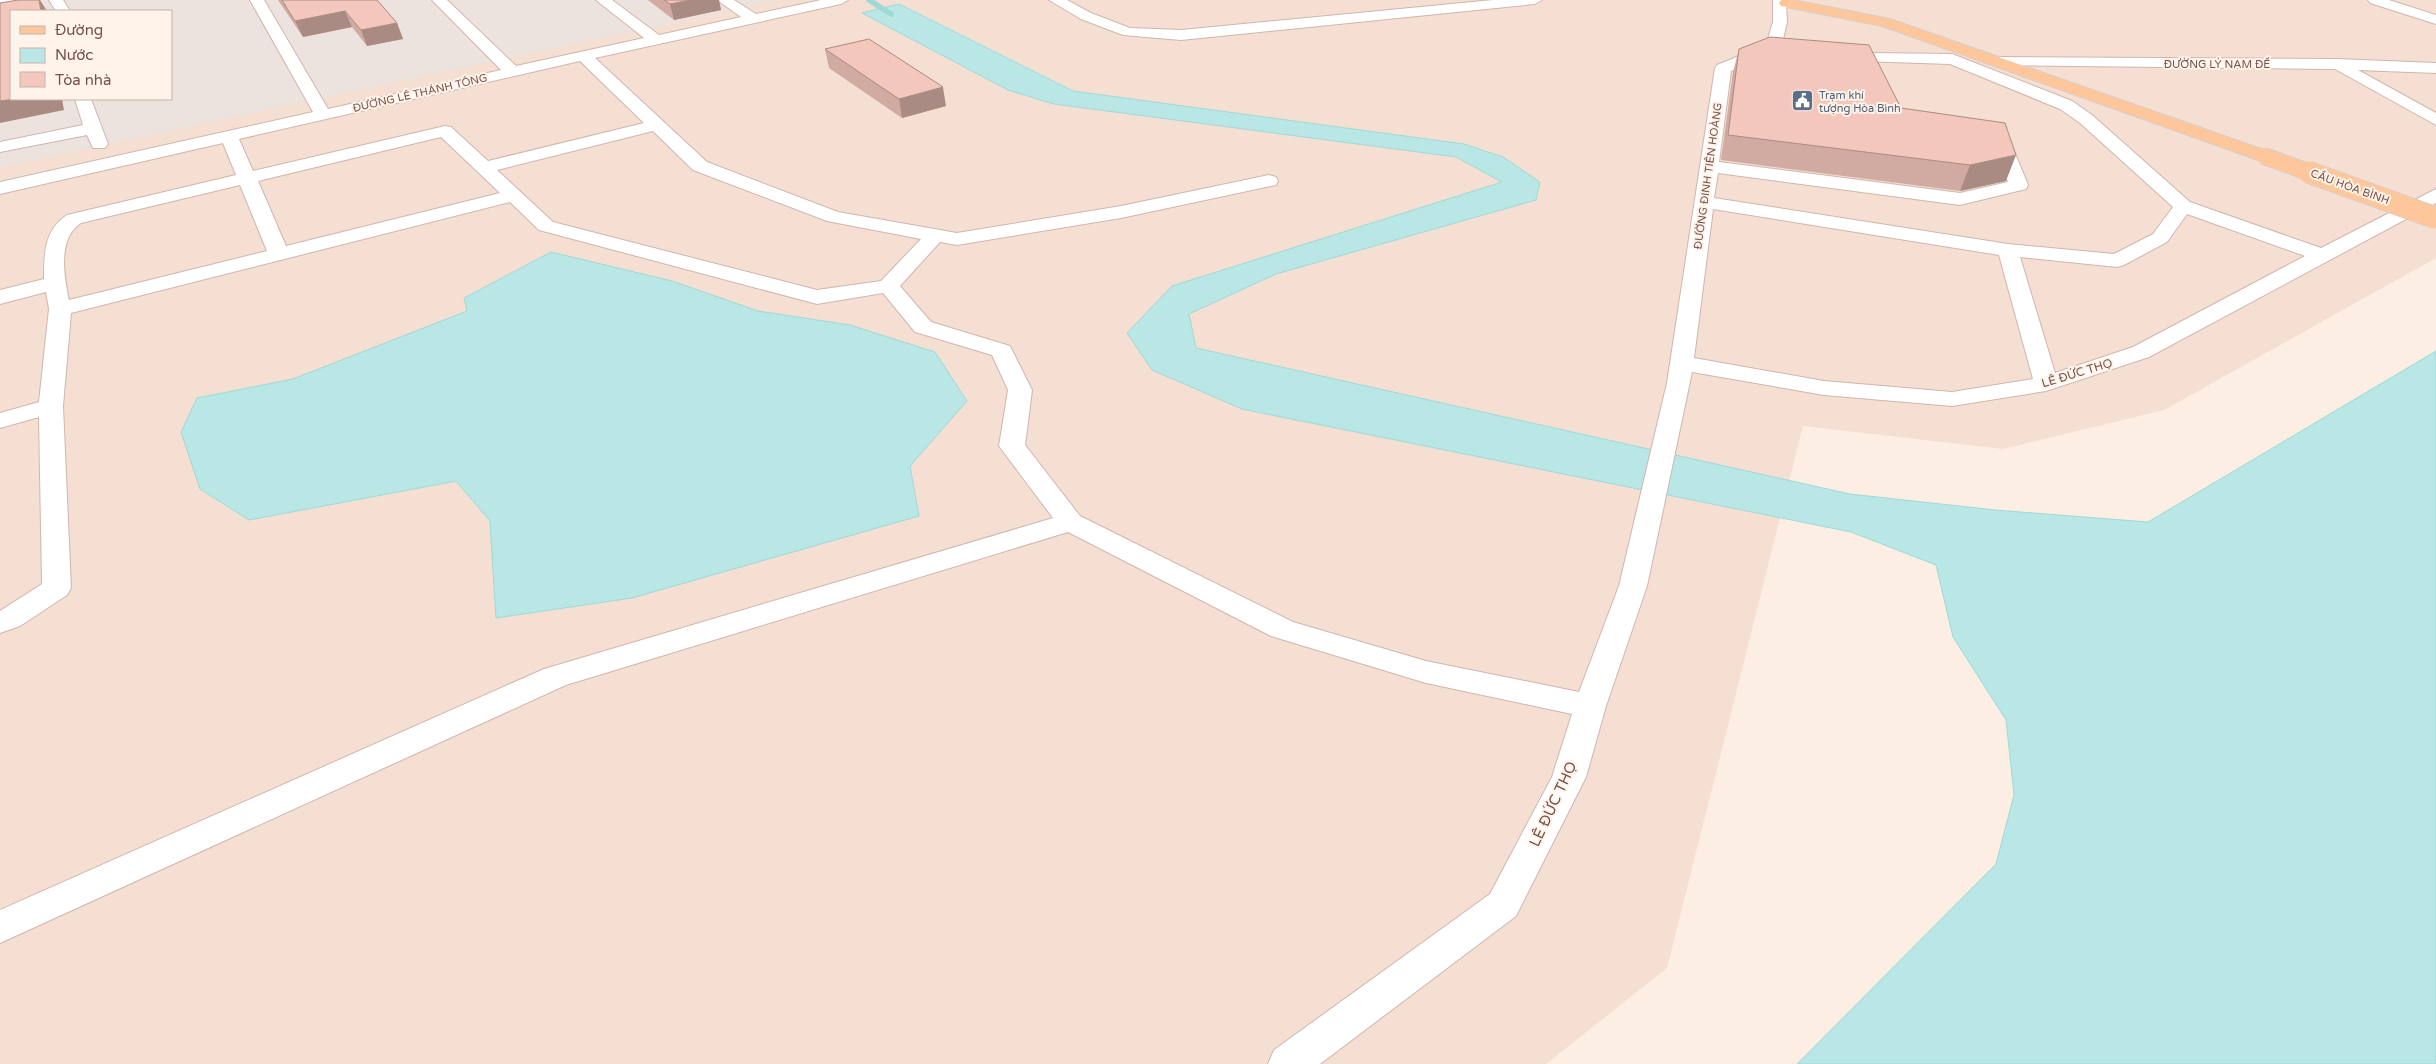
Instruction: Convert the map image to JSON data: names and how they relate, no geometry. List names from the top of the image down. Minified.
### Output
{"streets":{"main road":["CẦU HÒA BÌNH"],"street":["ĐƯỜNG LÝ NAM ĐẾ","ĐƯỜNG LÊ THÁNH TÔNG","ĐƯỜNG ĐINH TIÊN HOÀNG","LÊ ĐỨC THỌ"]},"crossings":[["ĐƯỜNG LÝ NAM ĐẾ","CẦU HÒA BÌNH"],["ĐƯỜNG ĐINH TIÊN HOÀNG","LÊ ĐỨC THỌ"]],"places":{"public building":["Trạm khí tượng Hòa Bình"]},"legend":["Đường","Nước","Tòa nhà"]}
